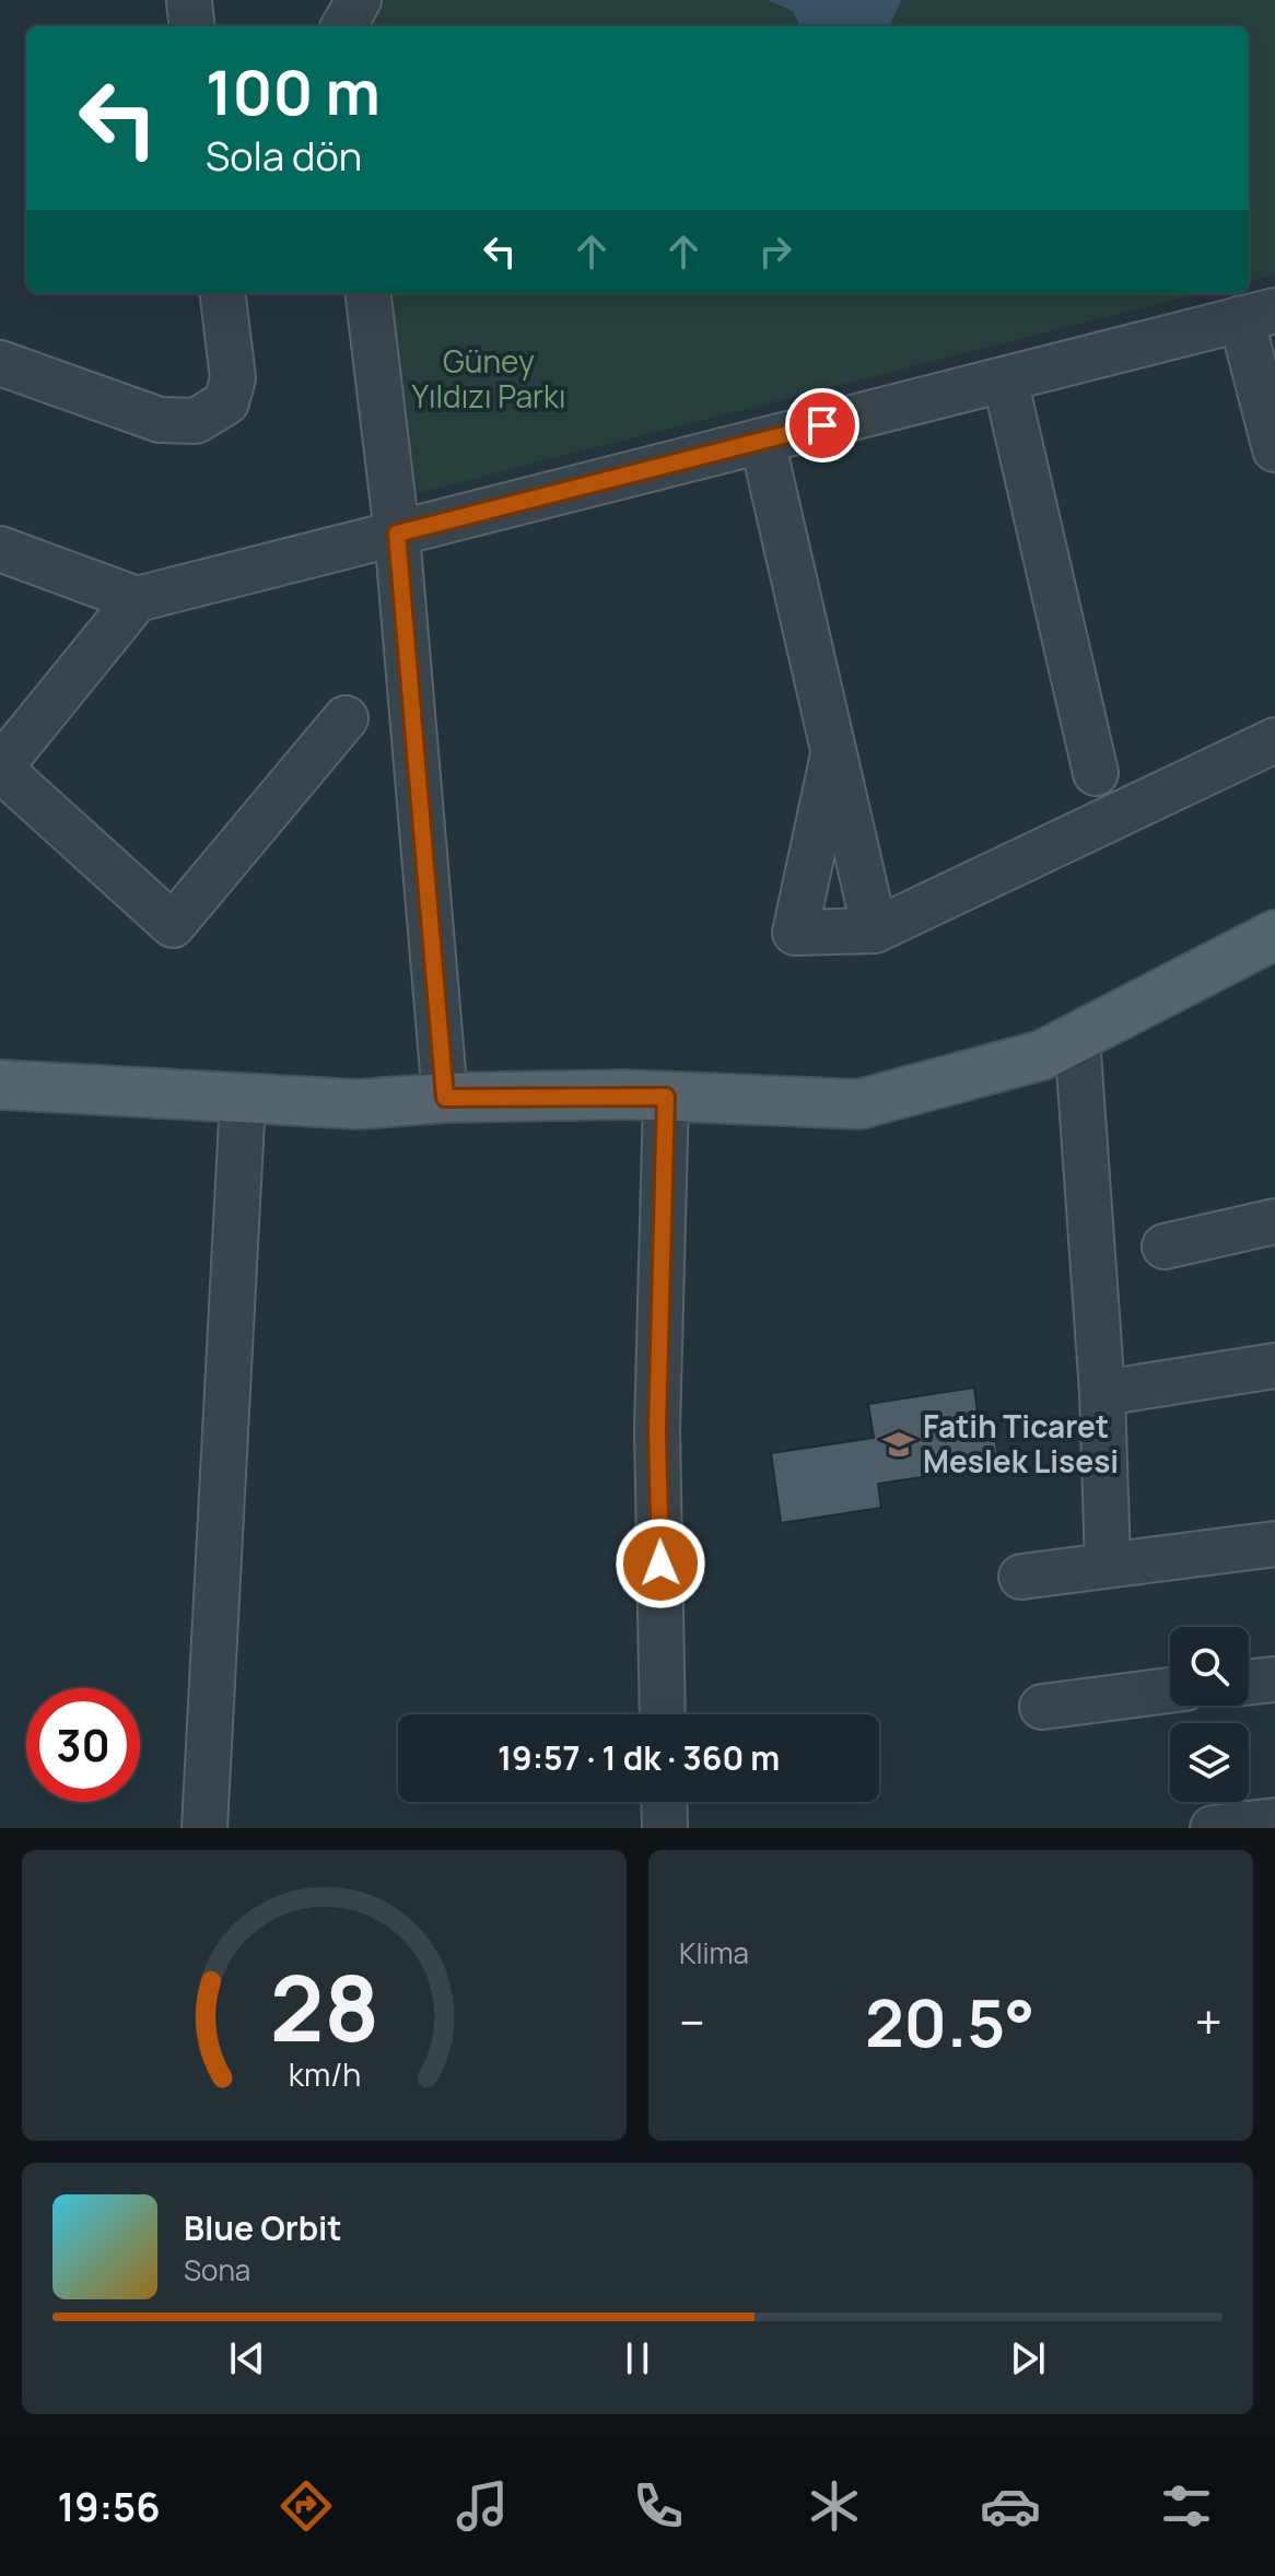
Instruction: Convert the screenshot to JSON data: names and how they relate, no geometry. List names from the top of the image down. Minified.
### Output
{"parks":["Güney Yıldızı Parkı"],"places":{"school or university":["Fatih Ticaret Meslek Lisesi"]},"page":{"turn":["100 m","Sola dön"],"limit":"30","trip":"19:57 · 1 dk · 360 m","tile":"Klima","heat":["−","20.5°","+"],"song":["Blue Orbit","Sona"],"tabs":"19:56","gauge":["28","km/h"]}}
